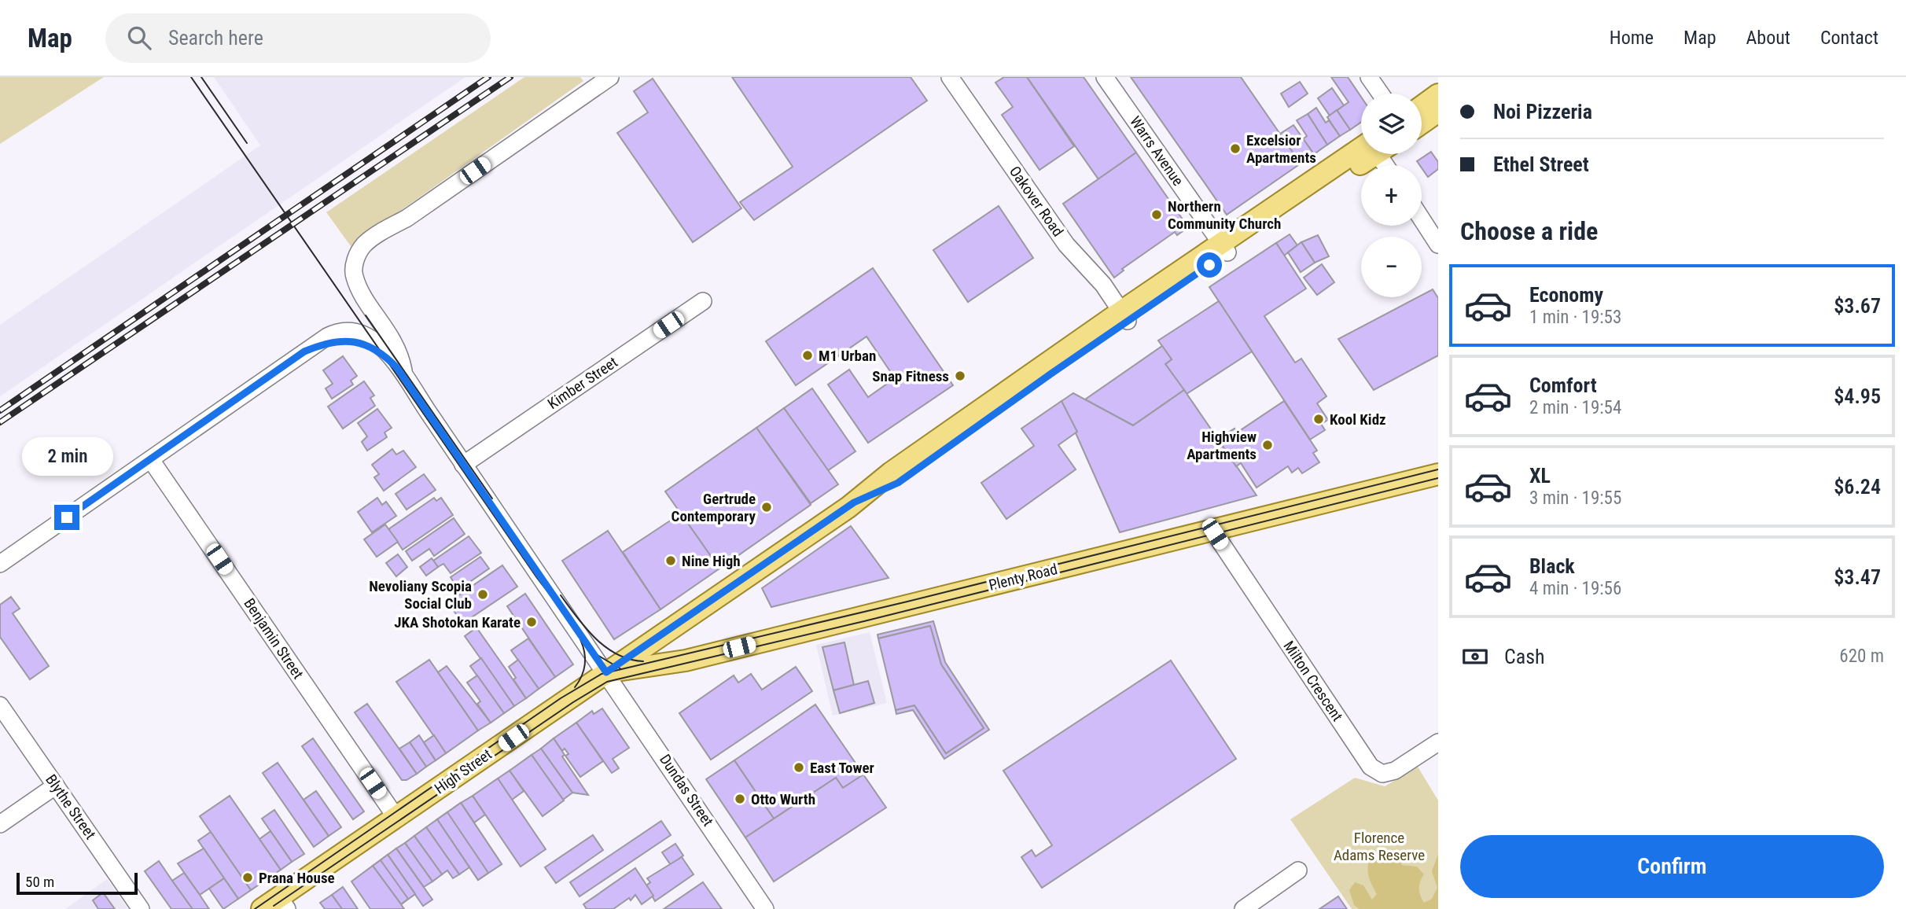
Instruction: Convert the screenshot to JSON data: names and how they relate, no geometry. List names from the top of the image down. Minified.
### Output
{"streets":{"main road":["Plenty Road","High Street"],"street":["Warrs Avenue","Oakover Road","Kimber Street","Benjamin Street","Milton Crescent","Dundas Street","Blythe Street"]},"crossings":[["Warrs Avenue","High Street"],["Oakover Road","High Street"],["Kimber Street","Dundas Street"],["Plenty Road","Milton Crescent"],["Plenty Road","High Street"],["Plenty Road","Dundas Street"],["Benjamin Street","High Street"],["High Street","Dundas Street"]],"parks":["Florence Adams Reserve"],"places":["Excelsior Apartments","Northern Community Church","M1 Urban","Snap Fitness","Kool Kidz","Highview Apartments","Gertrude Contemporary","Nine High","Nevoliany Scopia Social Club","JKA Shotokan Karate","East Tower","Otto Wurth","Prana House"],"scale_bar":"50 m","page":{"header":"Map","search":"Search here","nav":["Home","Map","About","Contact"],"banner":["Noi Pizzeria","Ethel Street"],"map_buttons":["+","−"],"heading":"Choose a ride","list":[{"name":"Economy","note":"1 min · 19:53","value":"$3.67"},{"name":"Comfort","note":"2 min · 19:54","value":"$4.95"},{"name":"XL","note":"3 min · 19:55","value":"$6.24"},{"name":"Black","note":"4 min · 19:56","value":"$3.47"}],"bubble":"2 min","pay":["Cash","620 m"],"buttons":"Confirm","scale":"50 m"}}
